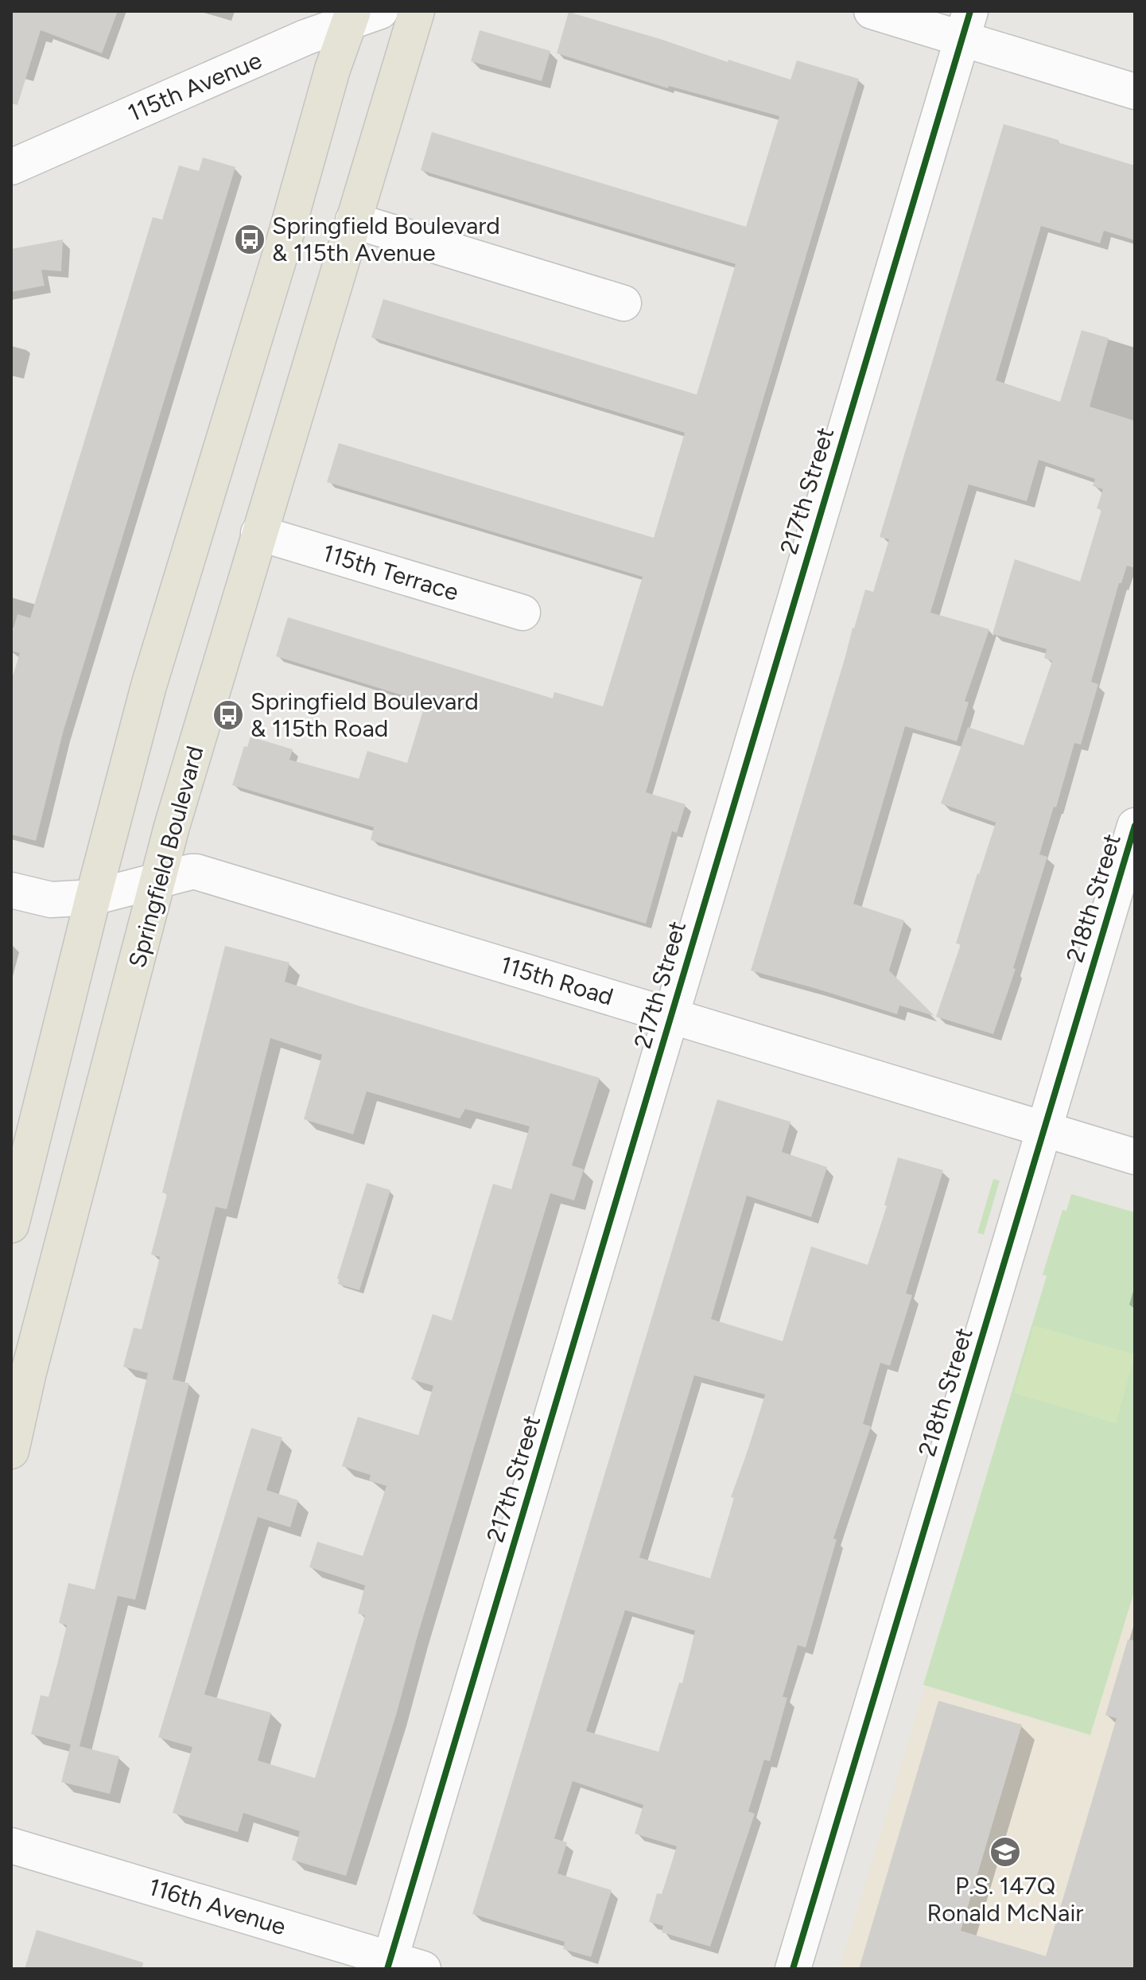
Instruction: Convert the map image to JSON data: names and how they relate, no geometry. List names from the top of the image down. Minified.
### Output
{"streets":{"main road":["Springfield Boulevard"],"street":["115th Avenue","217th Street","115th Terrace","218th Street","115th Road","116th Avenue"]},"crossings":[["217th Street","115th Road"],["217th Street","116th Avenue"],["115th Terrace","Springfield Boulevard"],["Springfield Boulevard","115th Road"],["218th Street","115th Road"]],"places":{"bus stop":["Springfield Boulevard & 115th Avenue","Springfield Boulevard & 115th Road"],"school or university":["P.S. 147Q Ronald McNair"]}}
